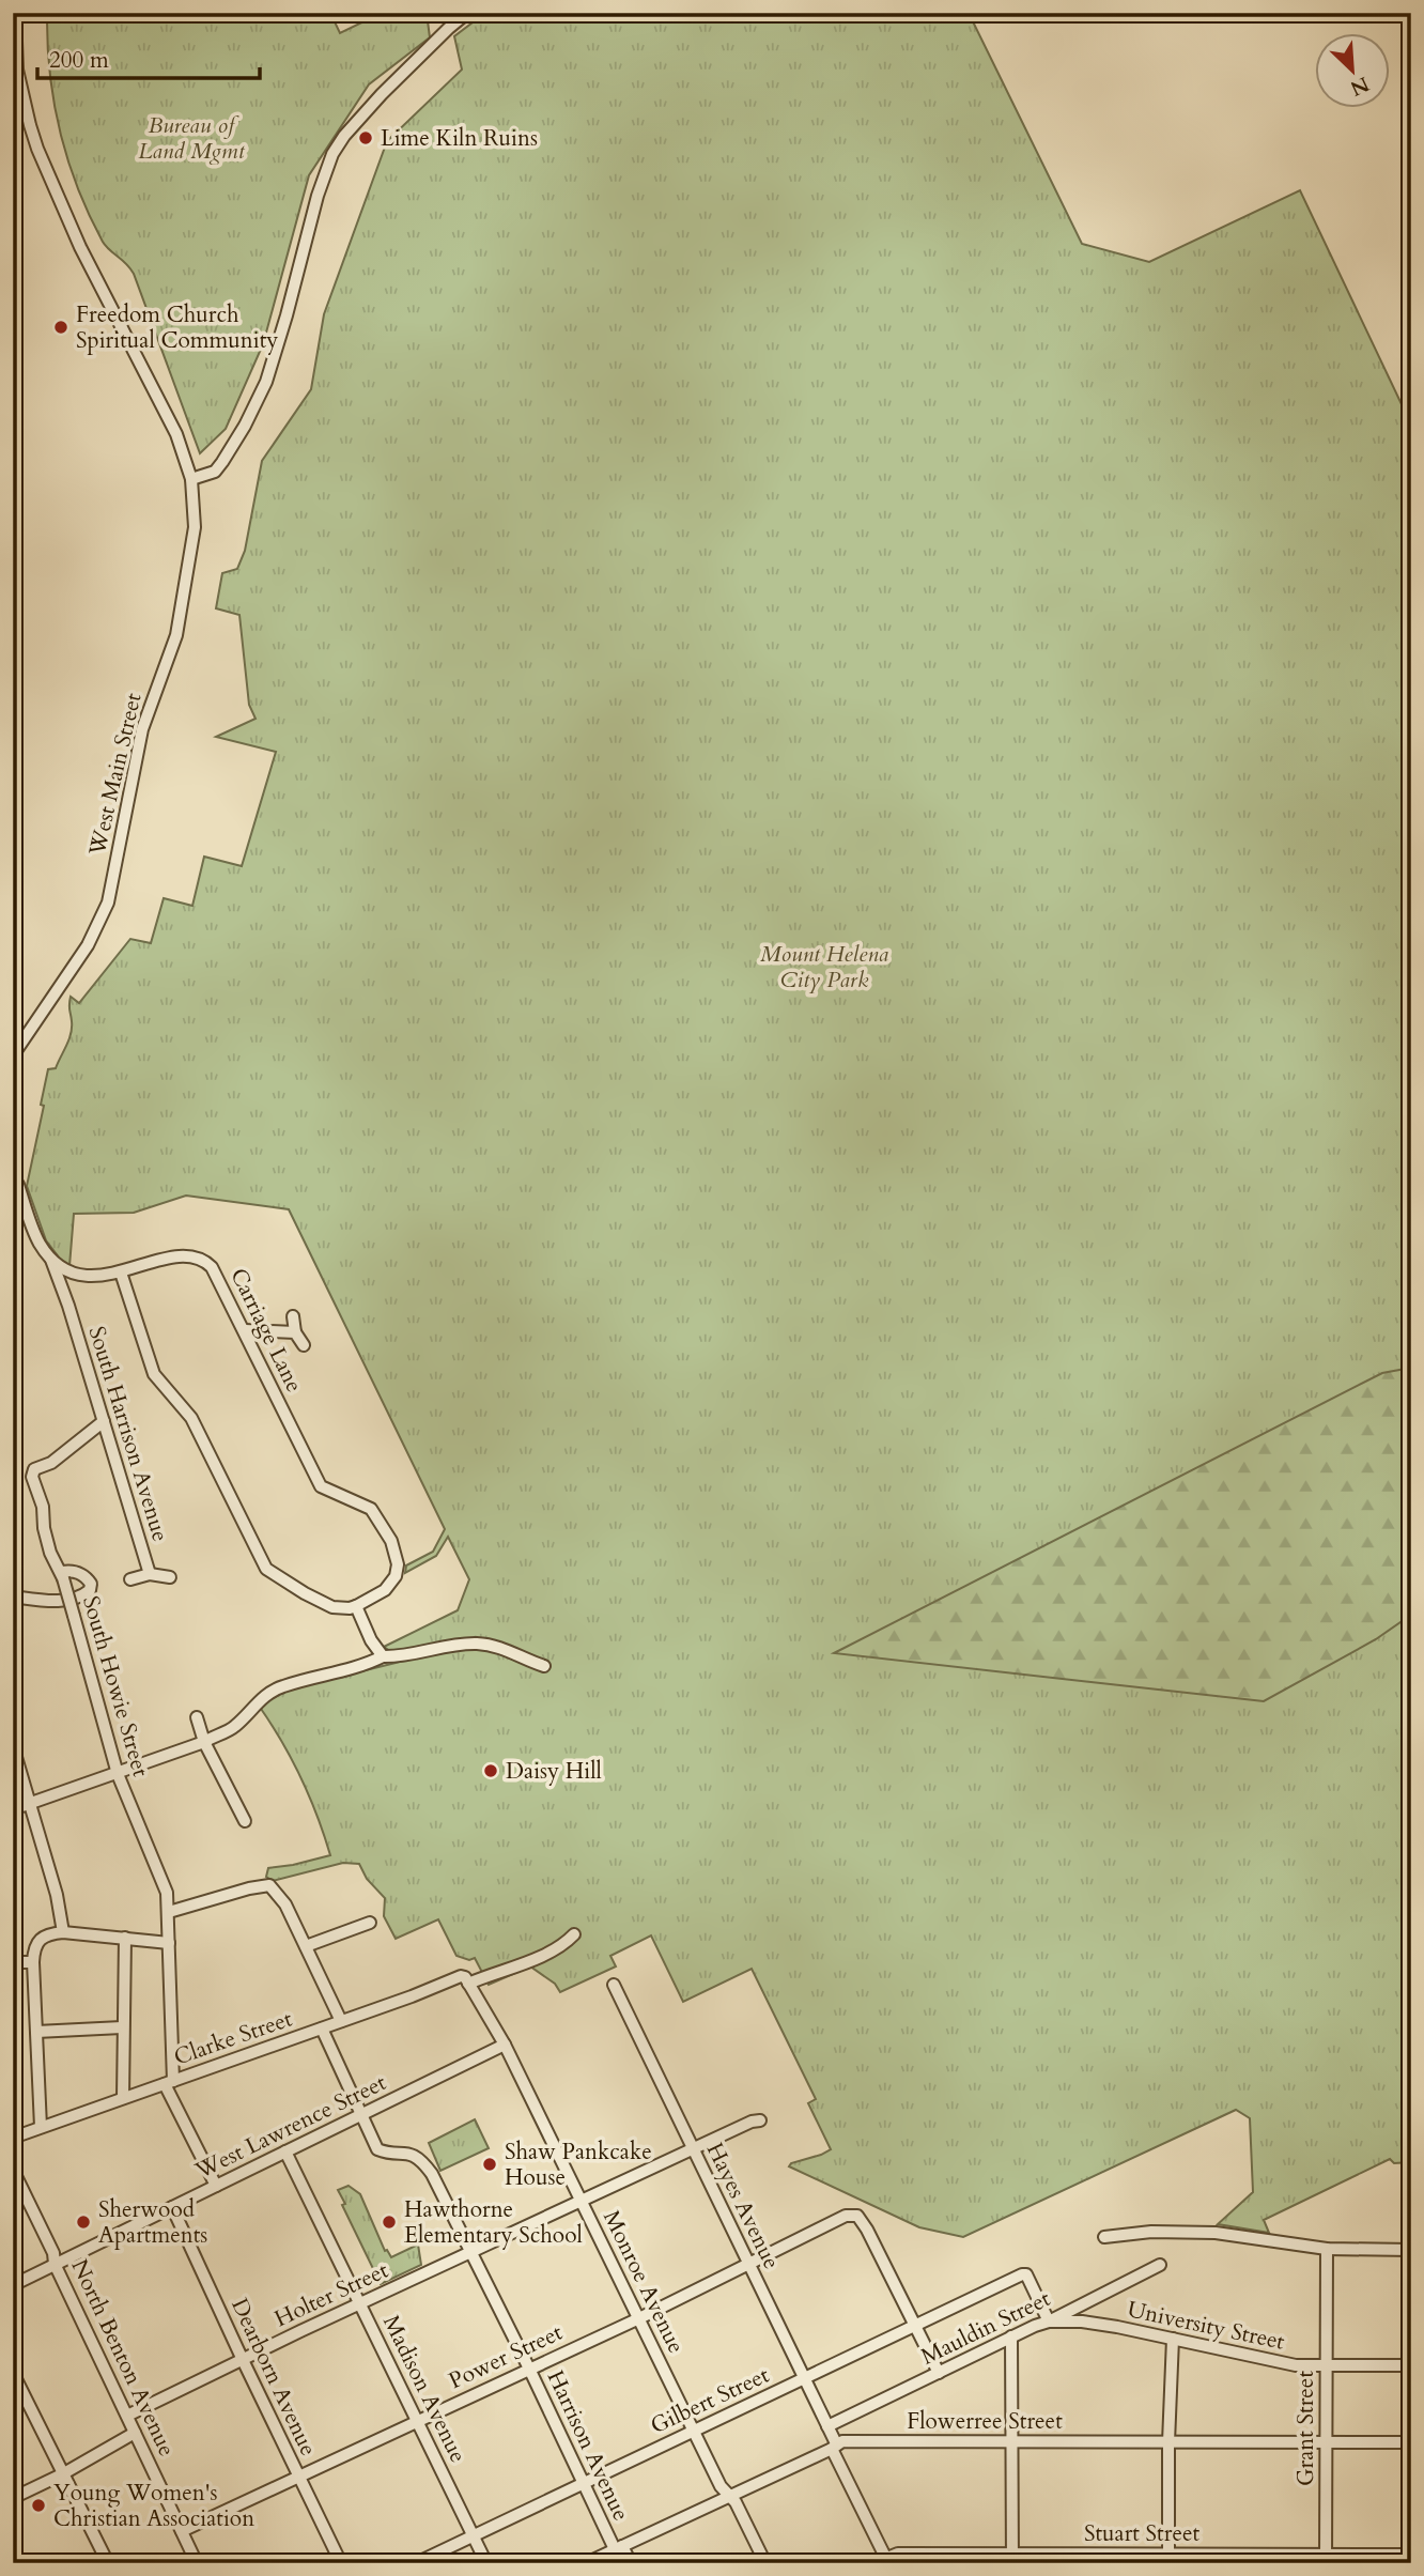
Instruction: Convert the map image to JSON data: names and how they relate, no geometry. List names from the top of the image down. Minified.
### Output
{"streets":{"street":["West Main Street","Carriage Lane","South Harrison Avenue","South Howie Street","Clarke Street","West Lawrence Street","Hayes Avenue","Monroe Avenue","Holter Street","University Street","Mauldin Street","Power Street","North Benton Avenue","Dearborn Avenue","Madison Avenue","Gilbert Street","Flowerree Street","Grant Street","Harrison Avenue","Stuart Street"]},"crossings":[["Carriage Lane","South Harrison Avenue"],["South Harrison Avenue","South Howie Street"],["South Howie Street","Clarke Street"],["Clarke Street","Monroe Avenue"],["Clarke Street","Harrison Avenue"],["West Lawrence Street","Monroe Avenue"],["West Lawrence Street","North Benton Avenue"],["West Lawrence Street","Dearborn Avenue"],["West Lawrence Street","Madison Avenue"],["West Lawrence Street","Harrison Avenue"],["Hayes Avenue","Holter Street"],["Hayes Avenue","Mauldin Street"],["Hayes Avenue","Power Street"],["Hayes Avenue","Gilbert Street"],["Hayes Avenue","Flowerree Street"],["Hayes Avenue","Stuart Street"],["Monroe Avenue","Holter Street"],["Monroe Avenue","Power Street"],["Monroe Avenue","Gilbert Street"],["Monroe Avenue","Flowerree Street"],["Holter Street","North Benton Avenue"],["Holter Street","Dearborn Avenue"],["Holter Street","Madison Avenue"],["Holter Street","Harrison Avenue"],["University Street","Mauldin Street"],["University Street","Gilbert Street"],["University Street","Grant Street"],["Mauldin Street","Gilbert Street"],["Power Street","North Benton Avenue"],["Power Street","Dearborn Avenue"],["Power Street","Madison Avenue"],["Power Street","Gilbert Street"],["Power Street","Harrison Avenue"],["Madison Avenue","Gilbert Street"],["Gilbert Street","Harrison Avenue"],["Flowerree Street","Grant Street"],["Flowerree Street","Harrison Avenue"],["Grant Street","Stuart Street"]],"parks":["Bureau of Land Mgmt","Mount Helena City Park"],"places":["Lime Kiln Ruins","Freedom Church Spiritual Community","Daisy Hill","Shaw Pankcake House","Sherwood Apartments","Hawthorne Elementary School","Young Women's Christian Association"],"scale_bar":"200 m","north":"bottom right"}
